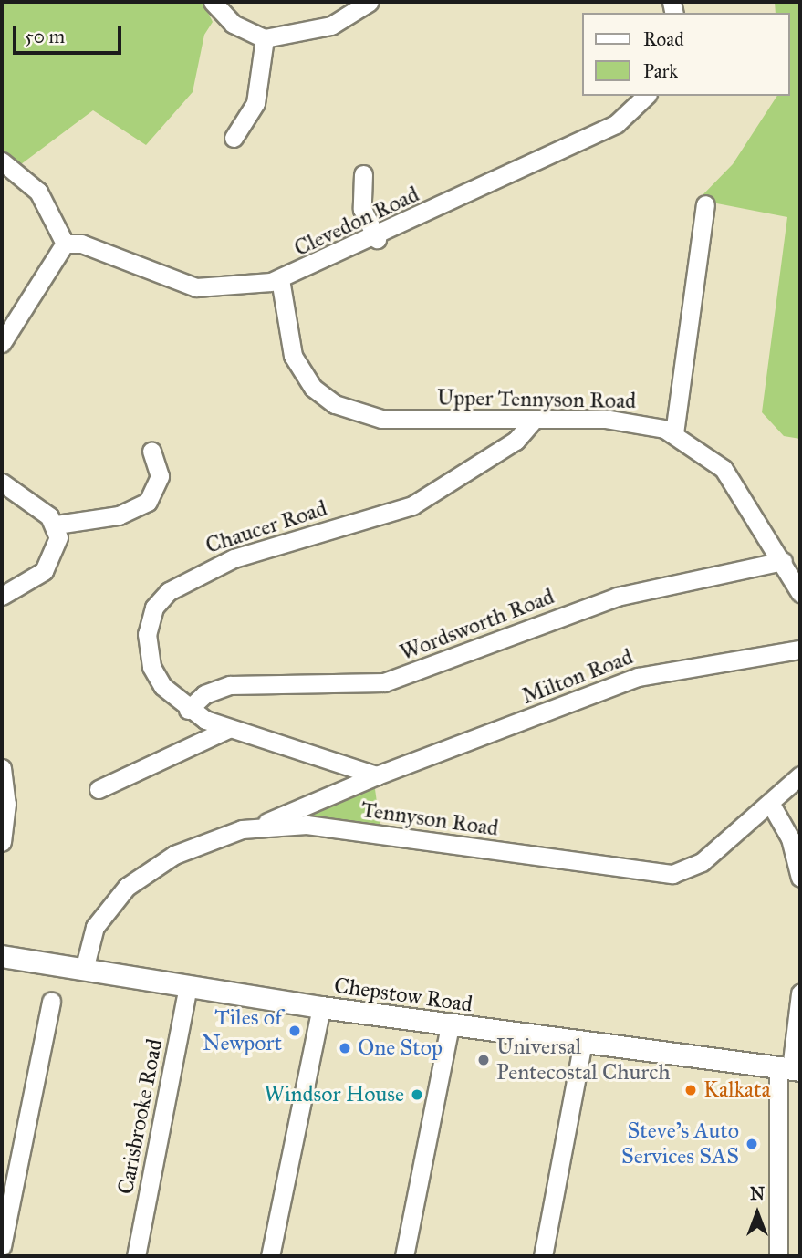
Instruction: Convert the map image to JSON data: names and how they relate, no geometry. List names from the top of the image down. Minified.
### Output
{"streets":{"main road":["Chepstow Road"],"street":["Clevedon Road","Upper Tennyson Road","Chaucer Road","Wordsworth Road","Milton Road","Tennyson Road","Carisbrooke Road"]},"crossings":[["Clevedon Road","Upper Tennyson Road"],["Upper Tennyson Road","Chaucer Road"],["Upper Tennyson Road","Wordsworth Road"],["Chaucer Road","Wordsworth Road"],["Milton Road","Tennyson Road"],["Tennyson Road","Chepstow Road"],["Chepstow Road","Carisbrooke Road"]],"places":["Tiles of Newport","One Stop","Universal Pentecostal Church","Kalkata","Windsor House","Steve's Auto Services SAS"],"legend":["Road","Park"],"scale_bar":"50 m","north":"top"}
